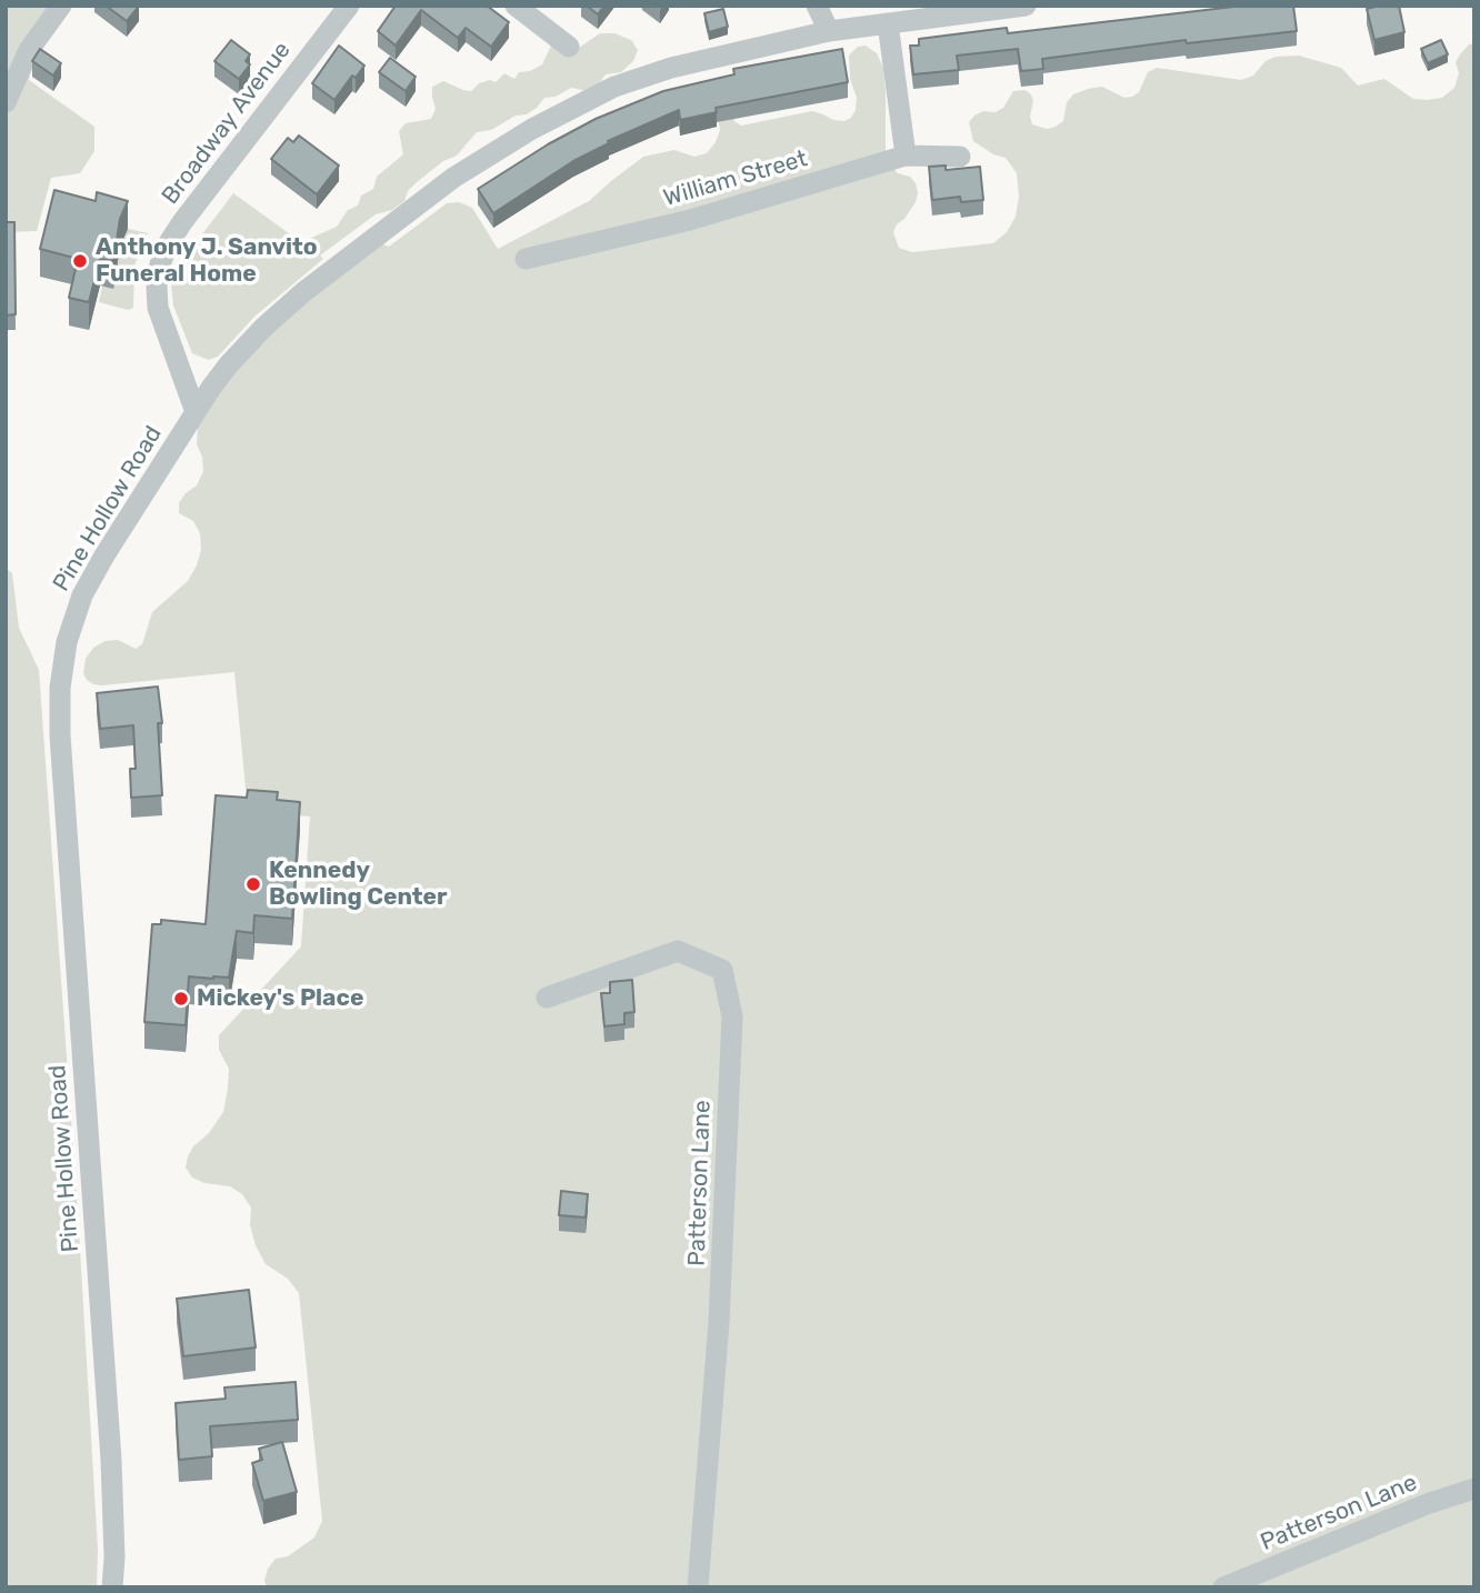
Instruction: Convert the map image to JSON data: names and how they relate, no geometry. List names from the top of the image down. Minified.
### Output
{"streets":{"street":["Broadway Avenue","William Street","Pine Hollow Road","Patterson Lane"]},"crossings":[["Broadway Avenue","Pine Hollow Road"]],"places":["Anthony J. Sanvito Funeral Home","Kennedy Bowling Center","Mickey's Place"]}
